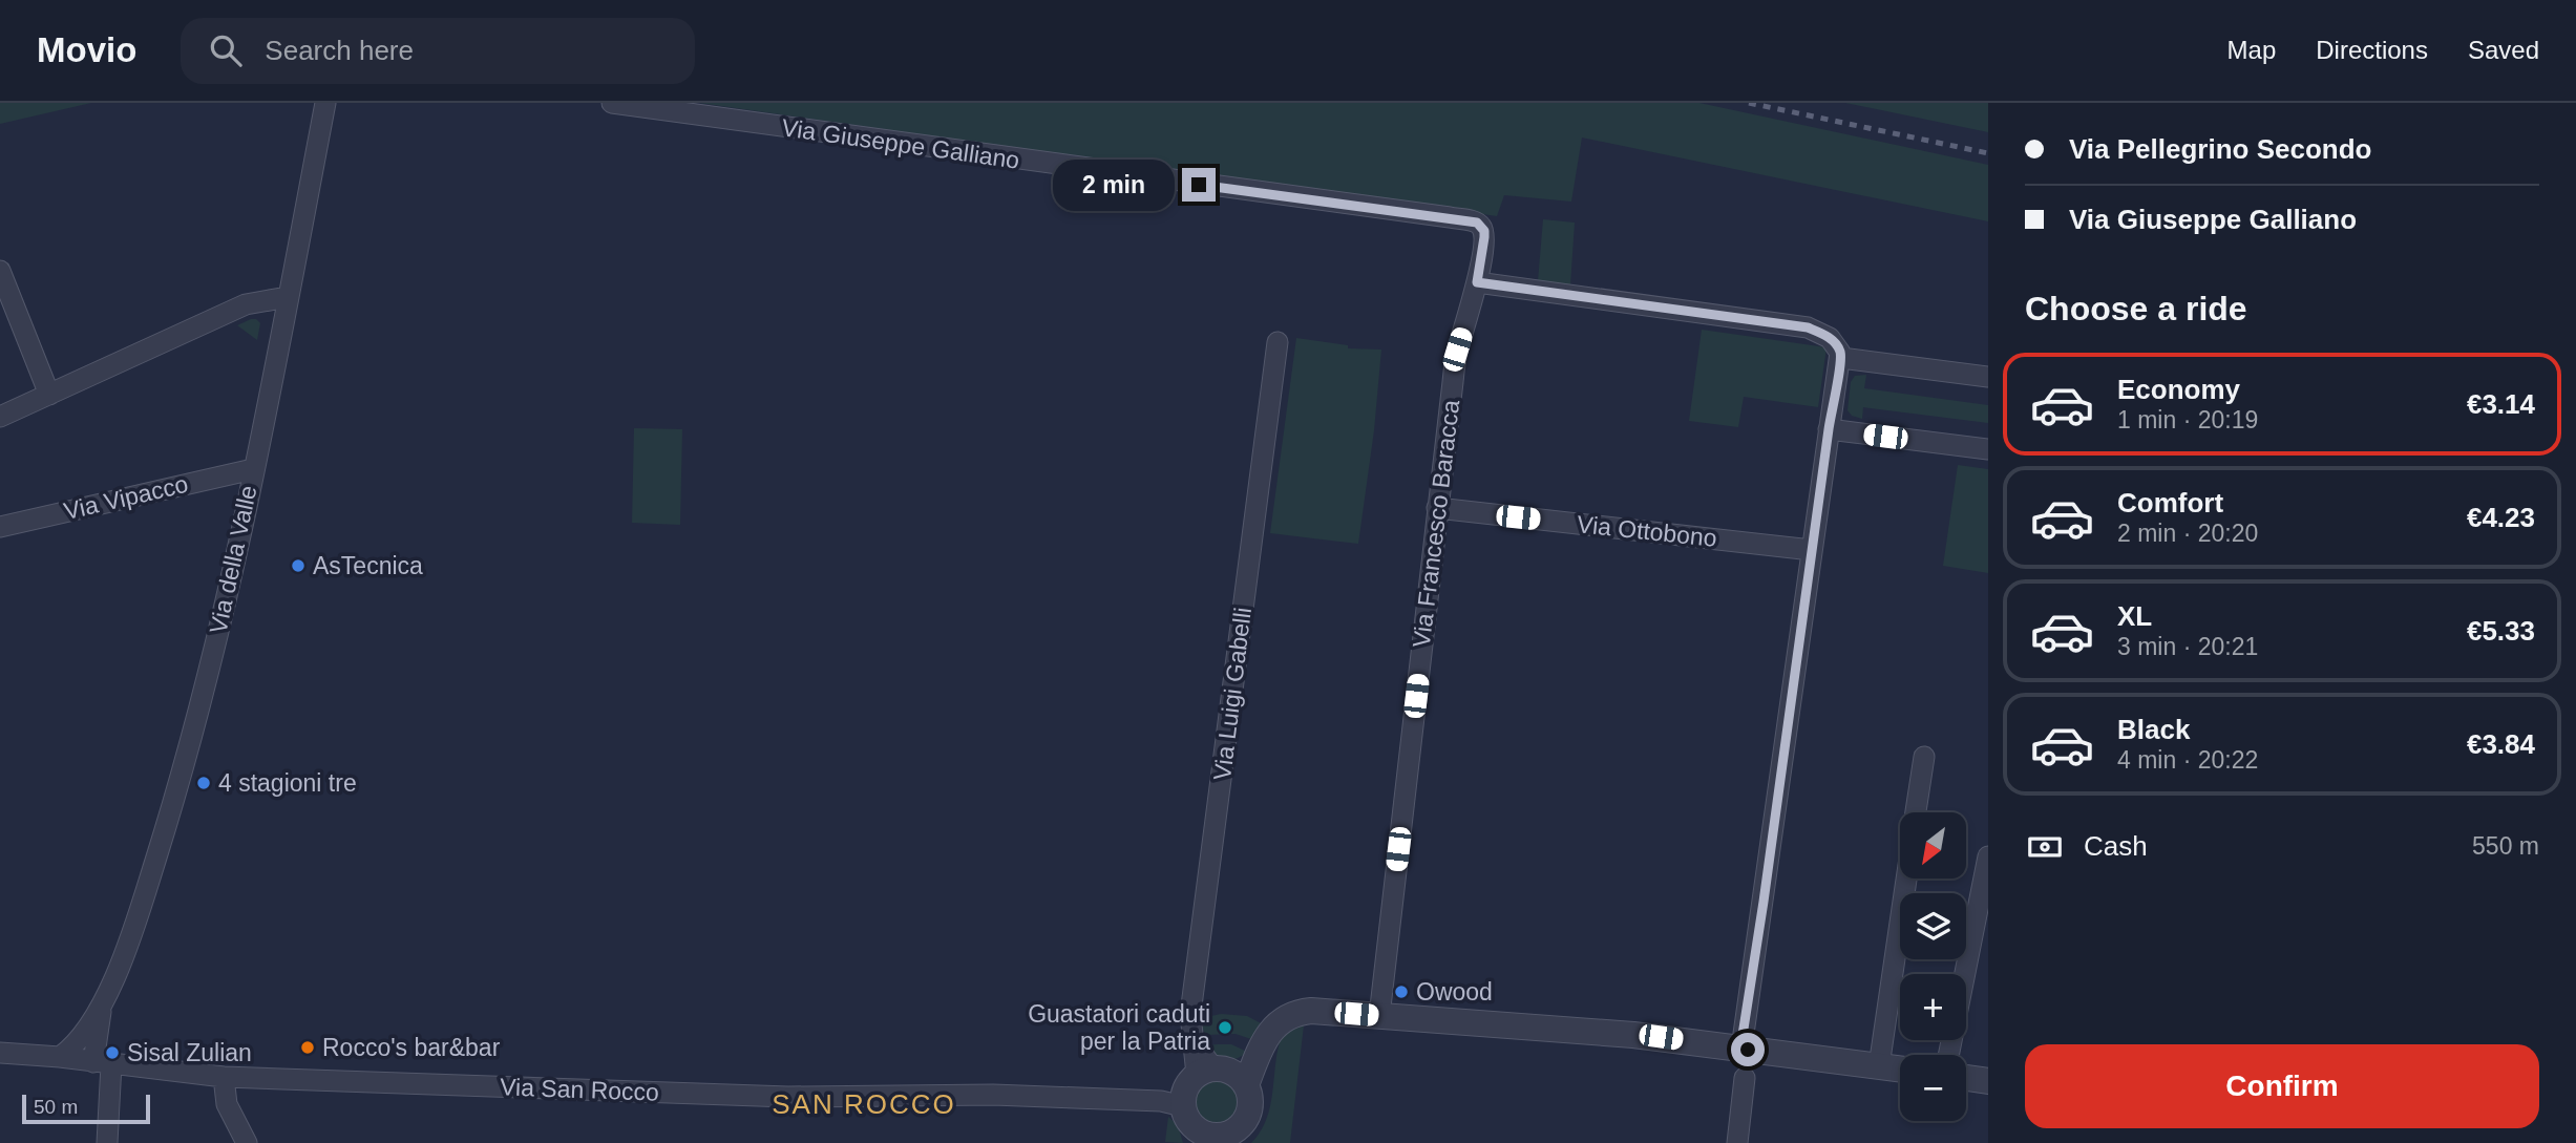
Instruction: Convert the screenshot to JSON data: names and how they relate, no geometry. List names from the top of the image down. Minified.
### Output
{"streets":{"street":["Via Giuseppe Galliano","Via Vipacco","Via Francesco Baracca","Via Ottobono","Via della Valle","Via Luigi Gabelli","Via San Rocco"]},"crossings":[["Via Giuseppe Galliano","Via Francesco Baracca"],["Via Vipacco","Via della Valle"],["Via Francesco Baracca","Via Ottobono"],["Via della Valle","Via San Rocco"],["Via Luigi Gabelli","Via San Rocco"]],"districts":["SAN ROCCO"],"places":["AsTecnica","4 stagioni tre","Owood","Guastatori caduti per la Patria","Rocco's bar&bar","Sisal Zulian"],"scale_bar":"50 m","north":"bottom left","page":{"header":"Movio","search":"Search here","nav":["Map","Directions","Saved"],"banner":["Via Pellegrino Secondo","Via Giuseppe Galliano"],"bubble":"2 min","heading":"Choose a ride","list":[{"name":"Economy","note":"1 min · 20:19","value":"€3.14"},{"name":"Comfort","note":"2 min · 20:20","value":"€4.23"},{"name":"XL","note":"3 min · 20:21","value":"€5.33"},{"name":"Black","note":"4 min · 20:22","value":"€3.84"}],"pay":["Cash","550 m"],"map_buttons":["+","−"],"buttons":"Confirm","scale":"50 m"}}
